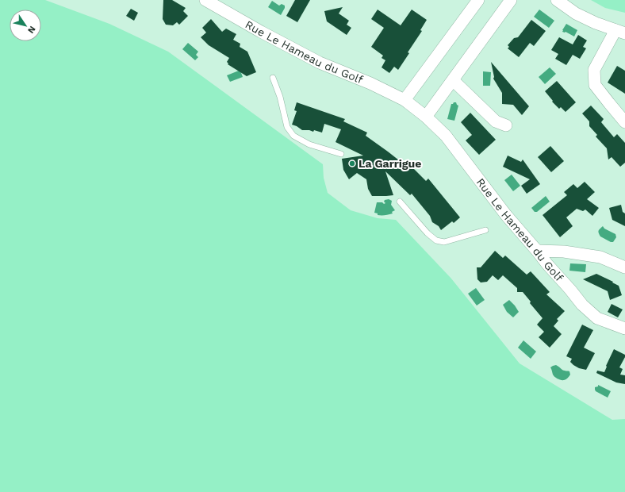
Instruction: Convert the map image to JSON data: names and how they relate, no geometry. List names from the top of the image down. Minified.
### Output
{"streets":{"street":["Rue Le Hameau du Golf"]},"places":["La Garrigue"],"north":"bottom right"}
